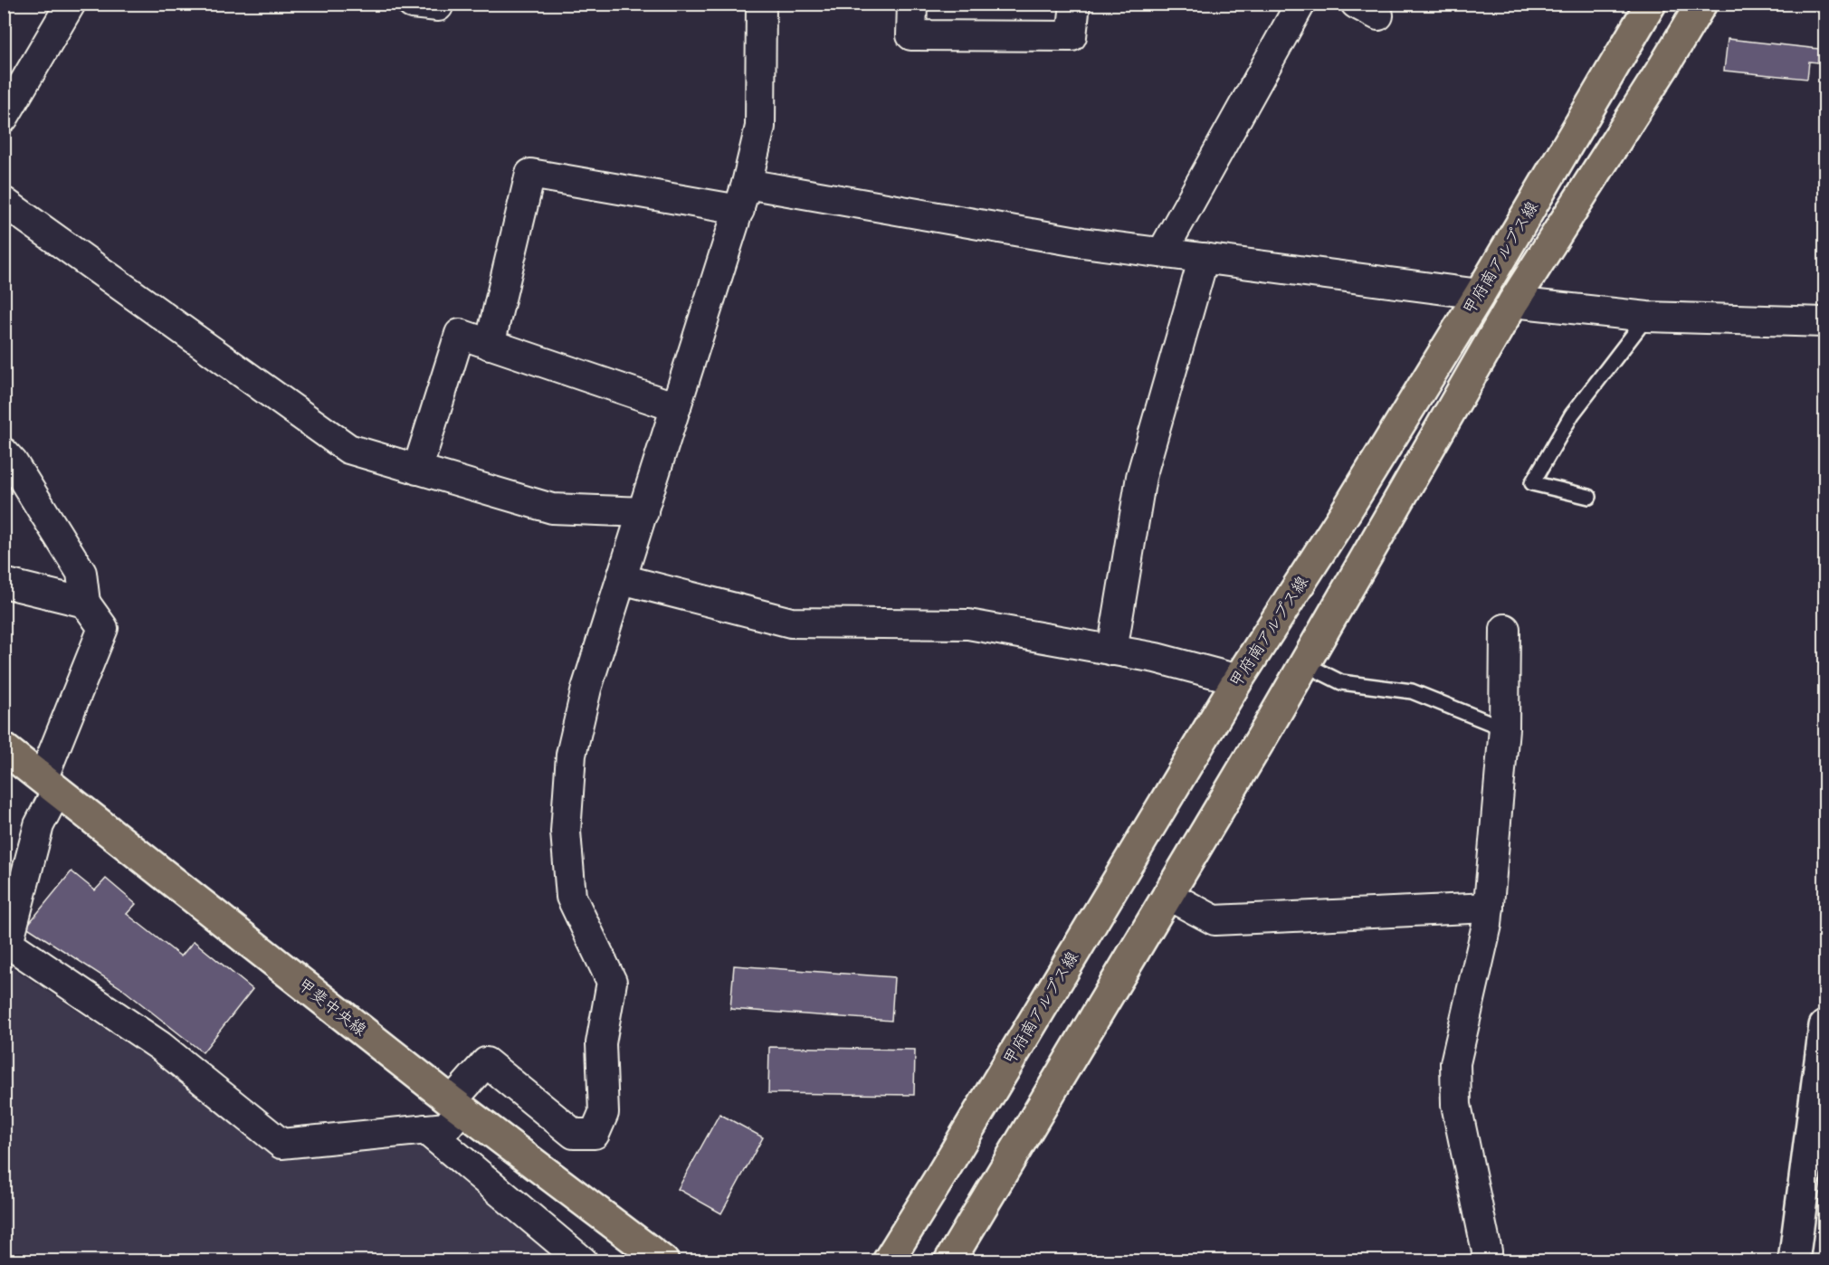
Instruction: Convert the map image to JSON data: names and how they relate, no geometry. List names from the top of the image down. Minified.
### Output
{"streets":{"main road":["甲府南アルプス線","甲斐中央線"]}}
